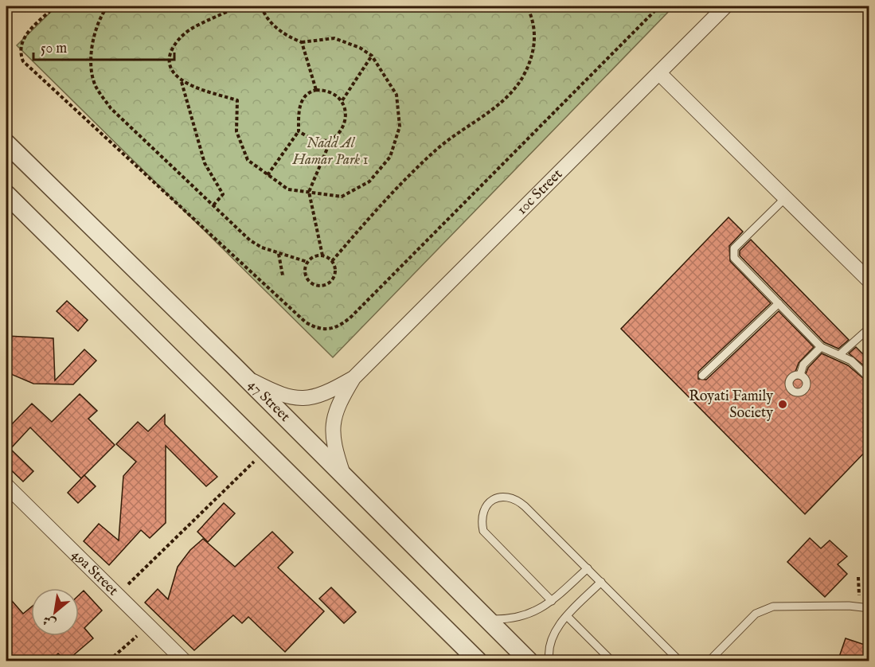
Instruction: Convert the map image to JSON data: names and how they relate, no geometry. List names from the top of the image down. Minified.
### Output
{"streets":{"street":["10c Street","47 Street","49a Street"]},"crossings":[["10c Street","47 Street"]],"parks":["Nadd Al Hamar Park 1"],"places":["Royati Family Society"],"scale_bar":"50 m","north":"bottom left"}
